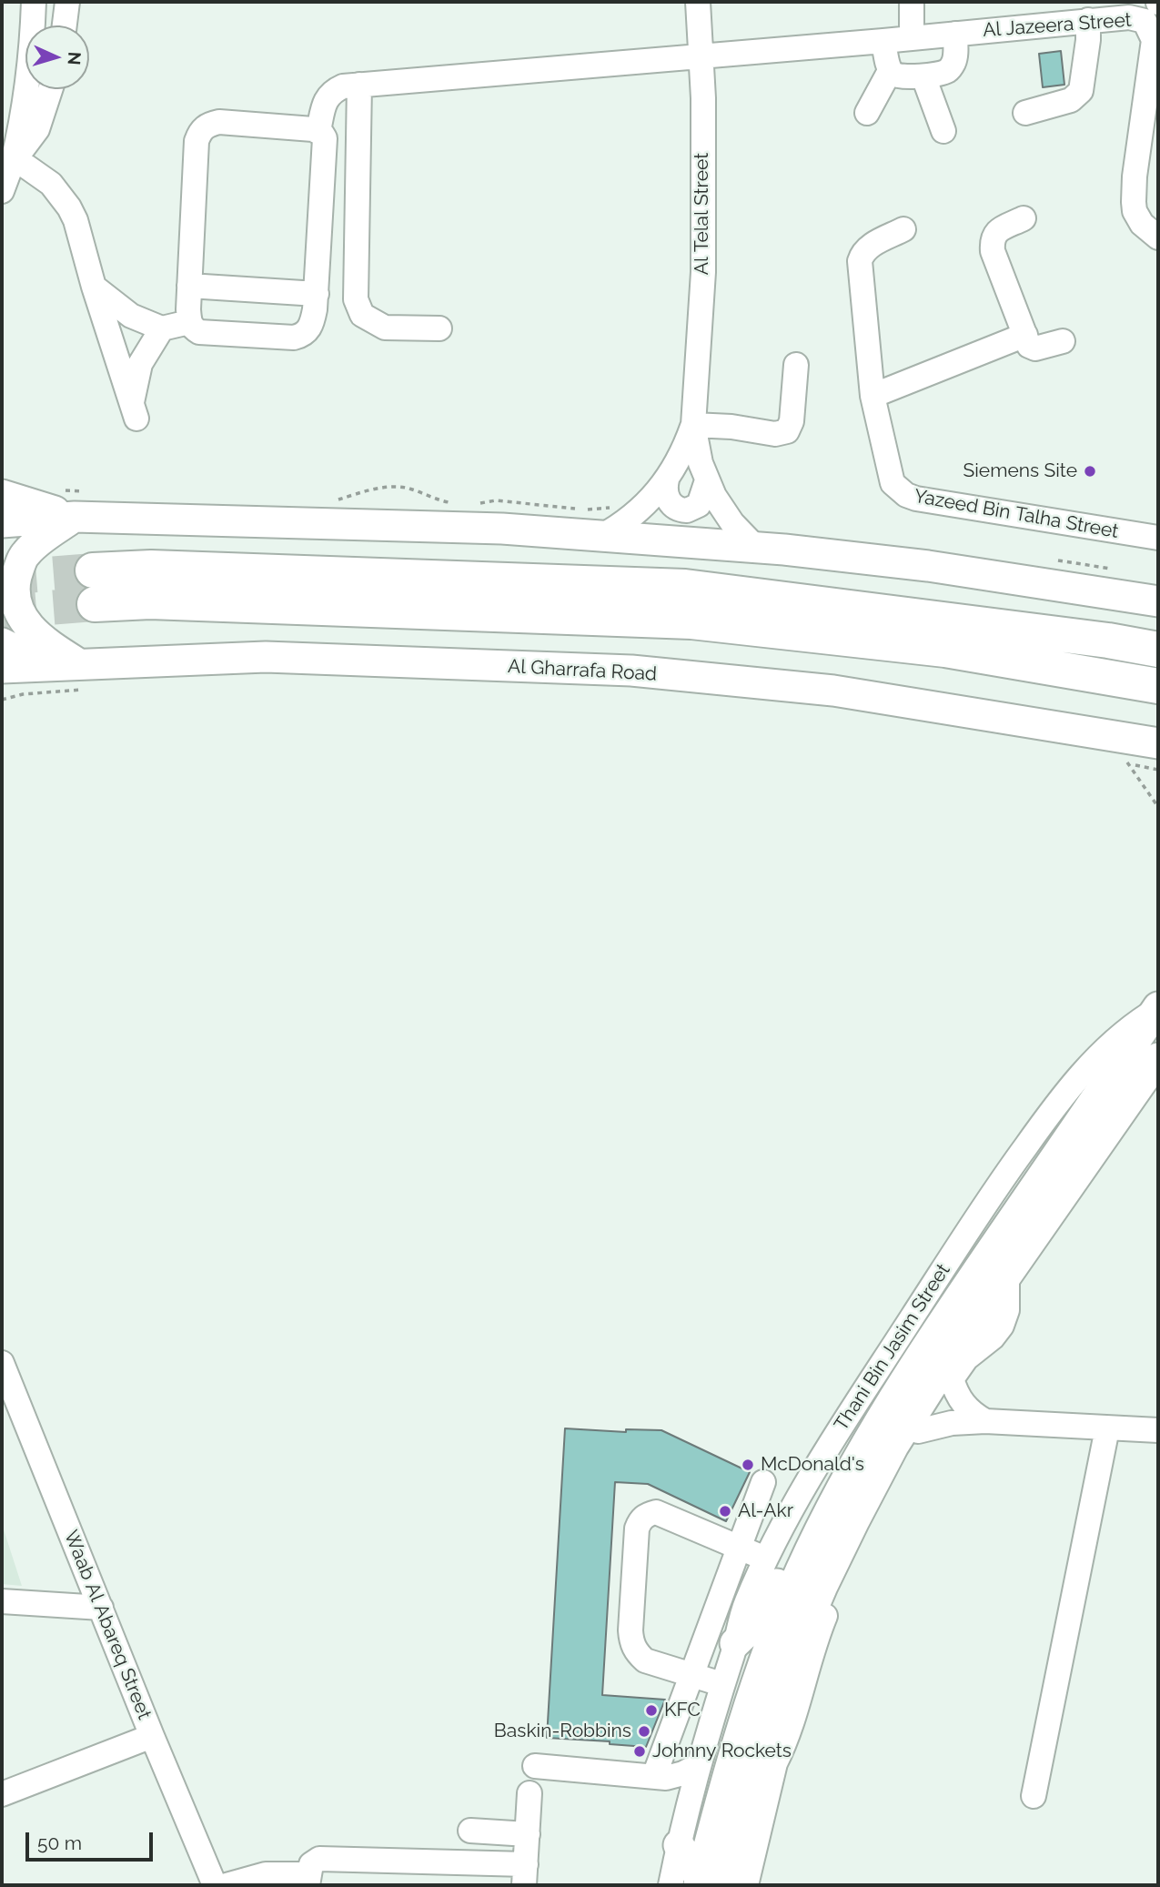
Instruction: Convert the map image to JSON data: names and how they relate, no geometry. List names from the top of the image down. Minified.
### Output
{"streets":{"main road":["Al Gharrafa Road","Thani Bin Jasim Street"],"street":["Al Jazeera Street","Al Telal Street","Yazeed Bin Talha Street","Waab Al Abareq Street"]},"crossings":[["Al Jazeera Street","Al Telal Street"]],"places":["Siemens Site","McDonald's","Al-Akr","KFC","Baskin-Robbins","Johnny Rockets"],"scale_bar":"50 m","north":"right"}
